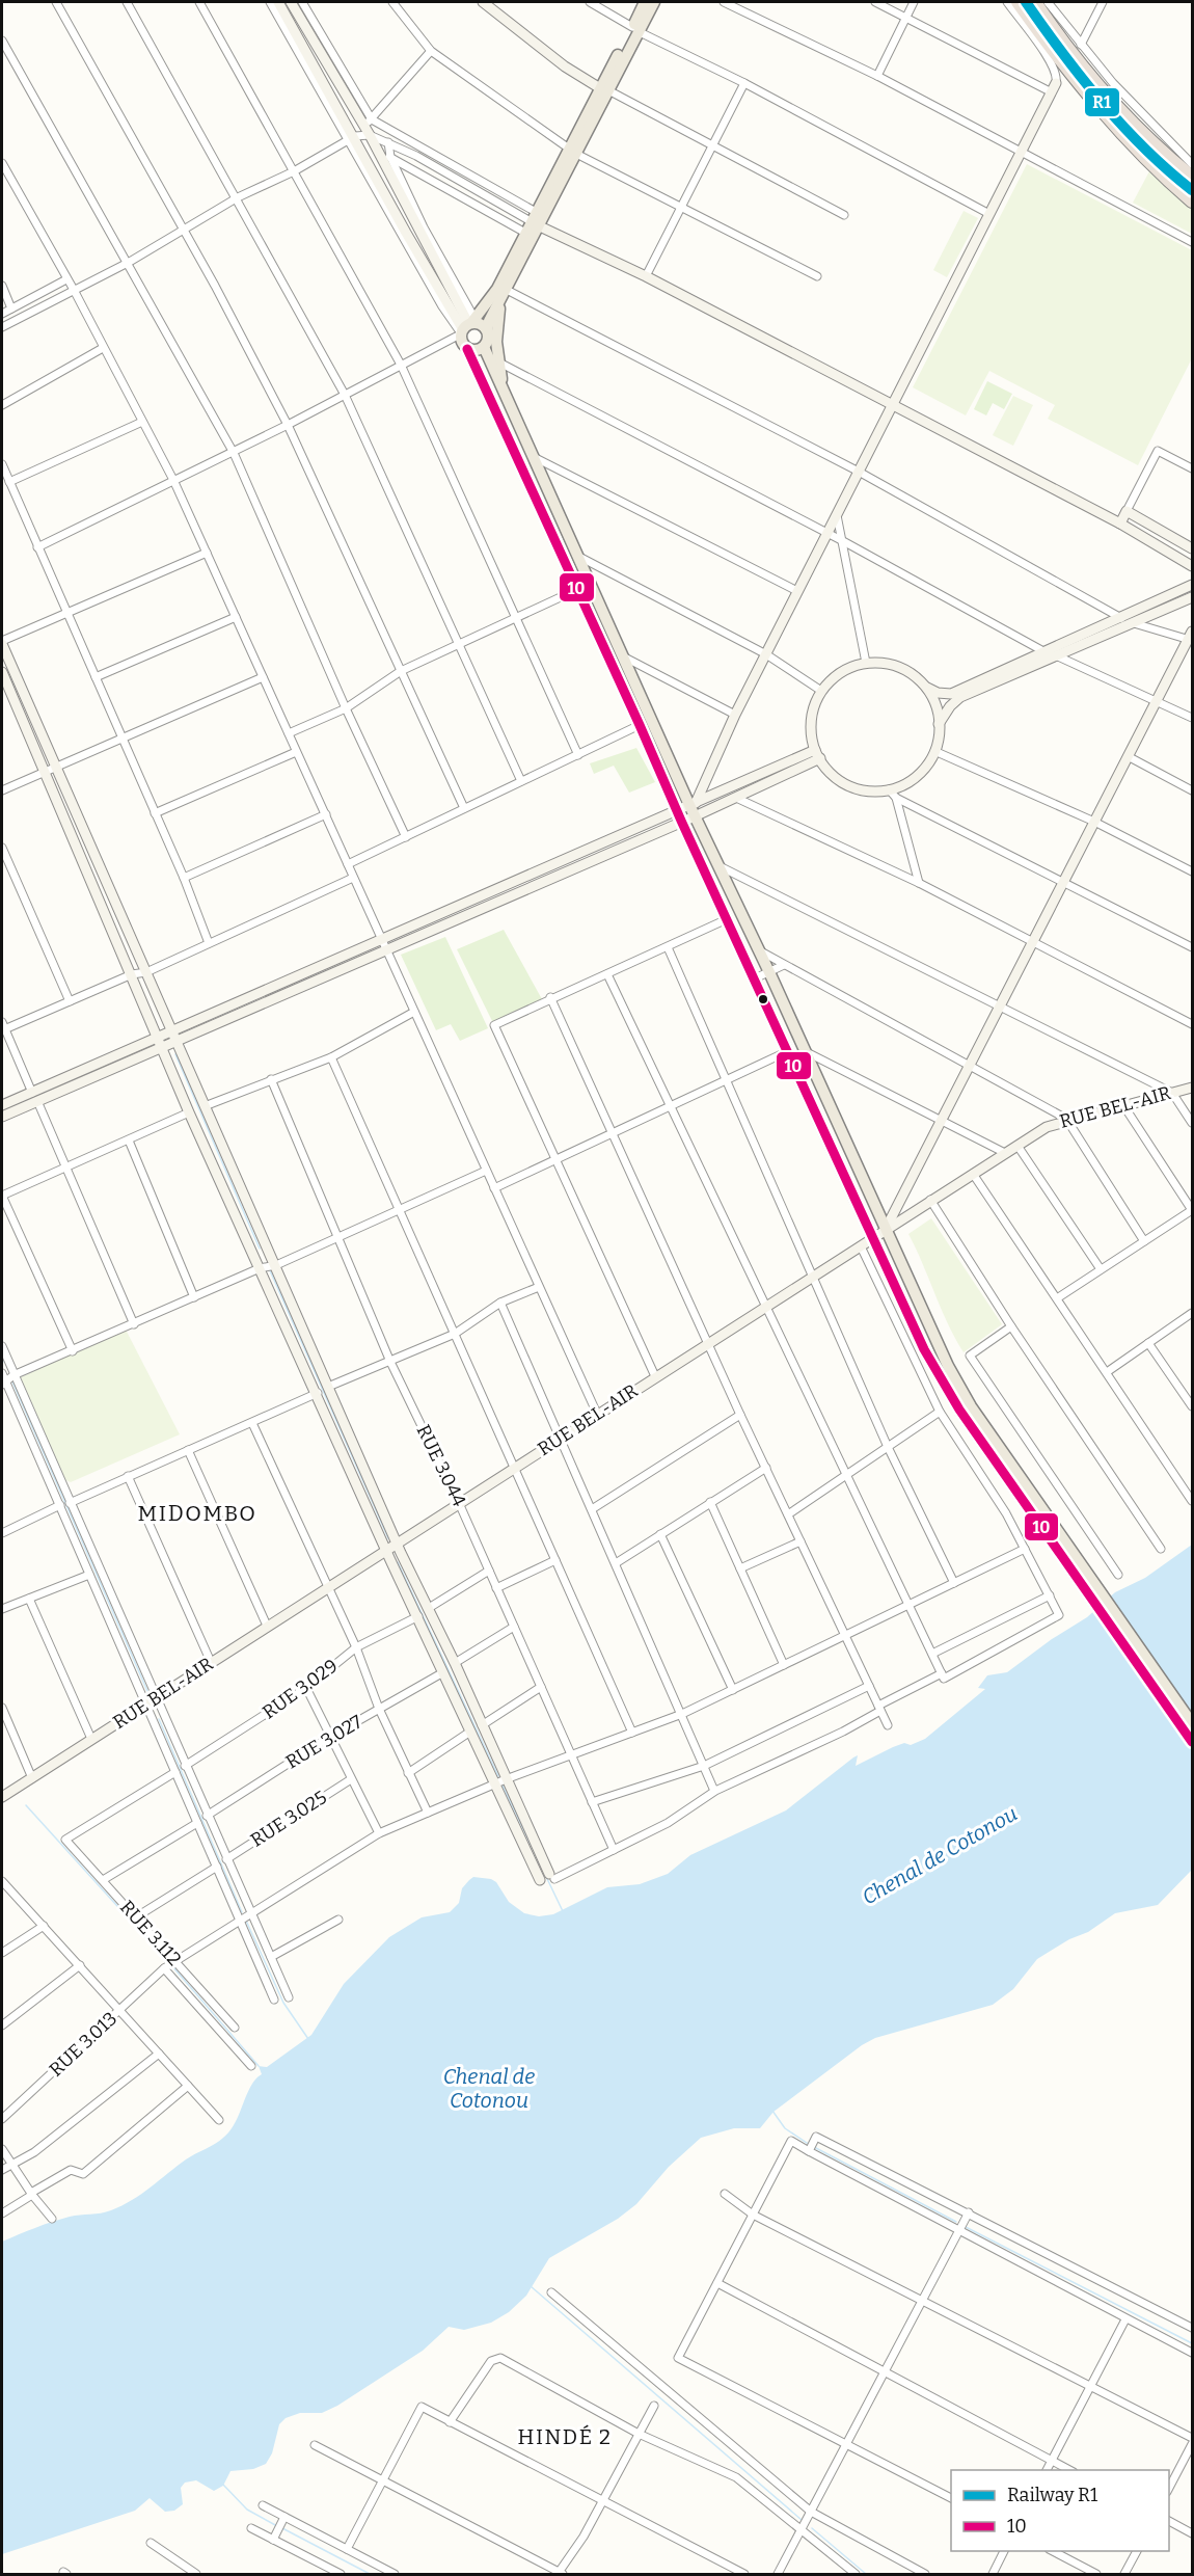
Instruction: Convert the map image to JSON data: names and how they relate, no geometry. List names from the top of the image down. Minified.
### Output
{"streets":{"street":["RUE BEL-AIR","RUE 3.044","RUE 3.029","RUE 3.027","RUE 3.025","RUE 3.112","RUE 3.013"]},"crossings":[["RUE BEL-AIR","RUE 3.044"],["RUE 3.044","RUE 3.013"],["RUE 3.112","RUE 3.013"]],"districts":["MIDOMBO","HINDÉ 2"],"water":["Chenal de Cotonou"],"lines":["rail line R1","transit line 10"],"legend":["Railway R1","10"]}
